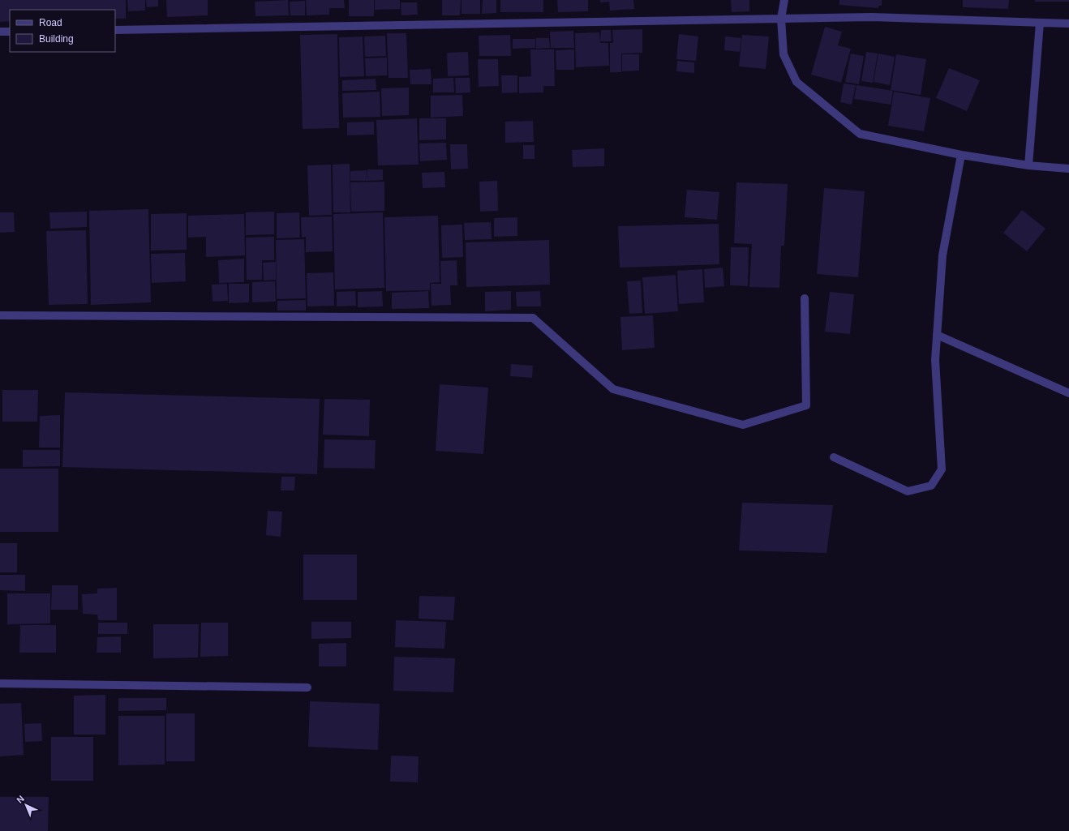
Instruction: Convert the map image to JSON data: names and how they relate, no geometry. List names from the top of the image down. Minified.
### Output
{"legend":["Road","Building"],"north":"top left"}
